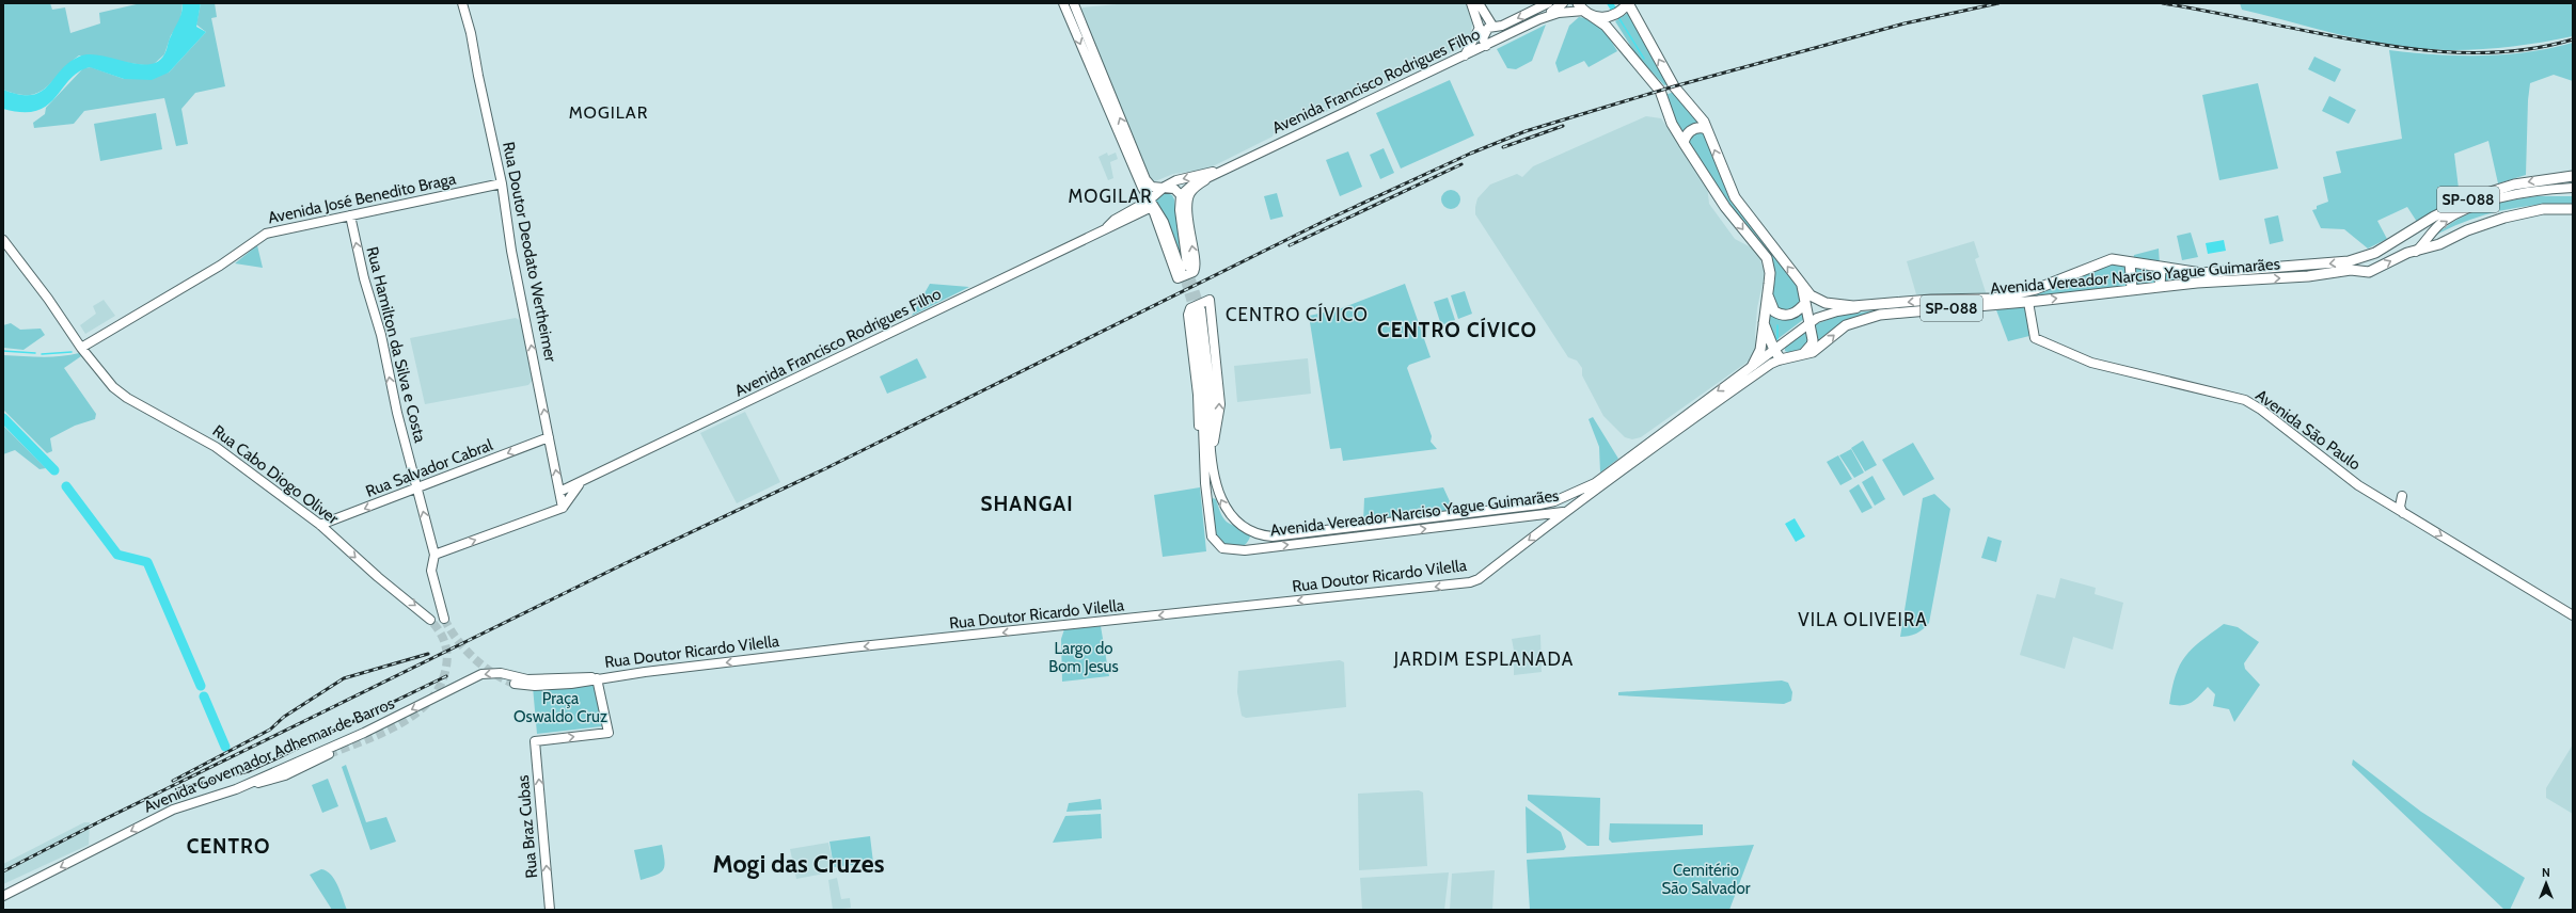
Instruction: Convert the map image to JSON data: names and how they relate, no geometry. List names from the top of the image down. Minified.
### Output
{"streets":{"main road":["Avenida Francisco Rodrigues Filho","Avenida José Benedito Braga","SP-088","Rua Doutor Deodato Wertheimer","Avenida Vereador Narciso Yague Guimarães","Rua Hamilton da Silva e Costa","Avenida São Paulo","Rua Salvador Cabral","Rua Cabo Diogo Oliver","Rua Doutor Ricardo Vilella","Avenida Governador Adhemar de Barros","Rua Braz Cubas"]},"crossings":[["Avenida Francisco Rodrigues Filho","Rua Doutor Deodato Wertheimer"],["Avenida José Benedito Braga","Rua Doutor Deodato Wertheimer"],["Avenida José Benedito Braga","Rua Hamilton da Silva e Costa"],["Avenida José Benedito Braga","Rua Cabo Diogo Oliver"],["SP-088","Avenida Vereador Narciso Yague Guimarães"],["SP-088","Avenida São Paulo"],["Rua Doutor Deodato Wertheimer","Rua Salvador Cabral"],["Avenida Vereador Narciso Yague Guimarães","Avenida São Paulo"],["Avenida Vereador Narciso Yague Guimarães","Rua Doutor Ricardo Vilella"],["Rua Hamilton da Silva e Costa","Rua Salvador Cabral"],["Rua Salvador Cabral","Rua Cabo Diogo Oliver"],["Rua Doutor Ricardo Vilella","Avenida Governador Adhemar de Barros"],["Rua Doutor Ricardo Vilella","Rua Braz Cubas"],["Avenida Governador Adhemar de Barros","Rua Braz Cubas"]],"one_way":["Rua Doutor Deodato Wertheimer","Rua Hamilton da Silva e Costa","Rua Doutor Ricardo Vilella","Avenida Governador Adhemar de Barros"],"districts":["MOGILAR","MOGILAR","CENTRO CÍVICO","CENTRO CÍVICO","SHANGAI","VILA OLIVEIRA","JARDIM ESPLANADA","CENTRO","Mogi das Cruzes"],"parks":["Largo do Bom Jesus","Praça Oswaldo Cruz","Cemitério São Salvador"],"north":"top"}
